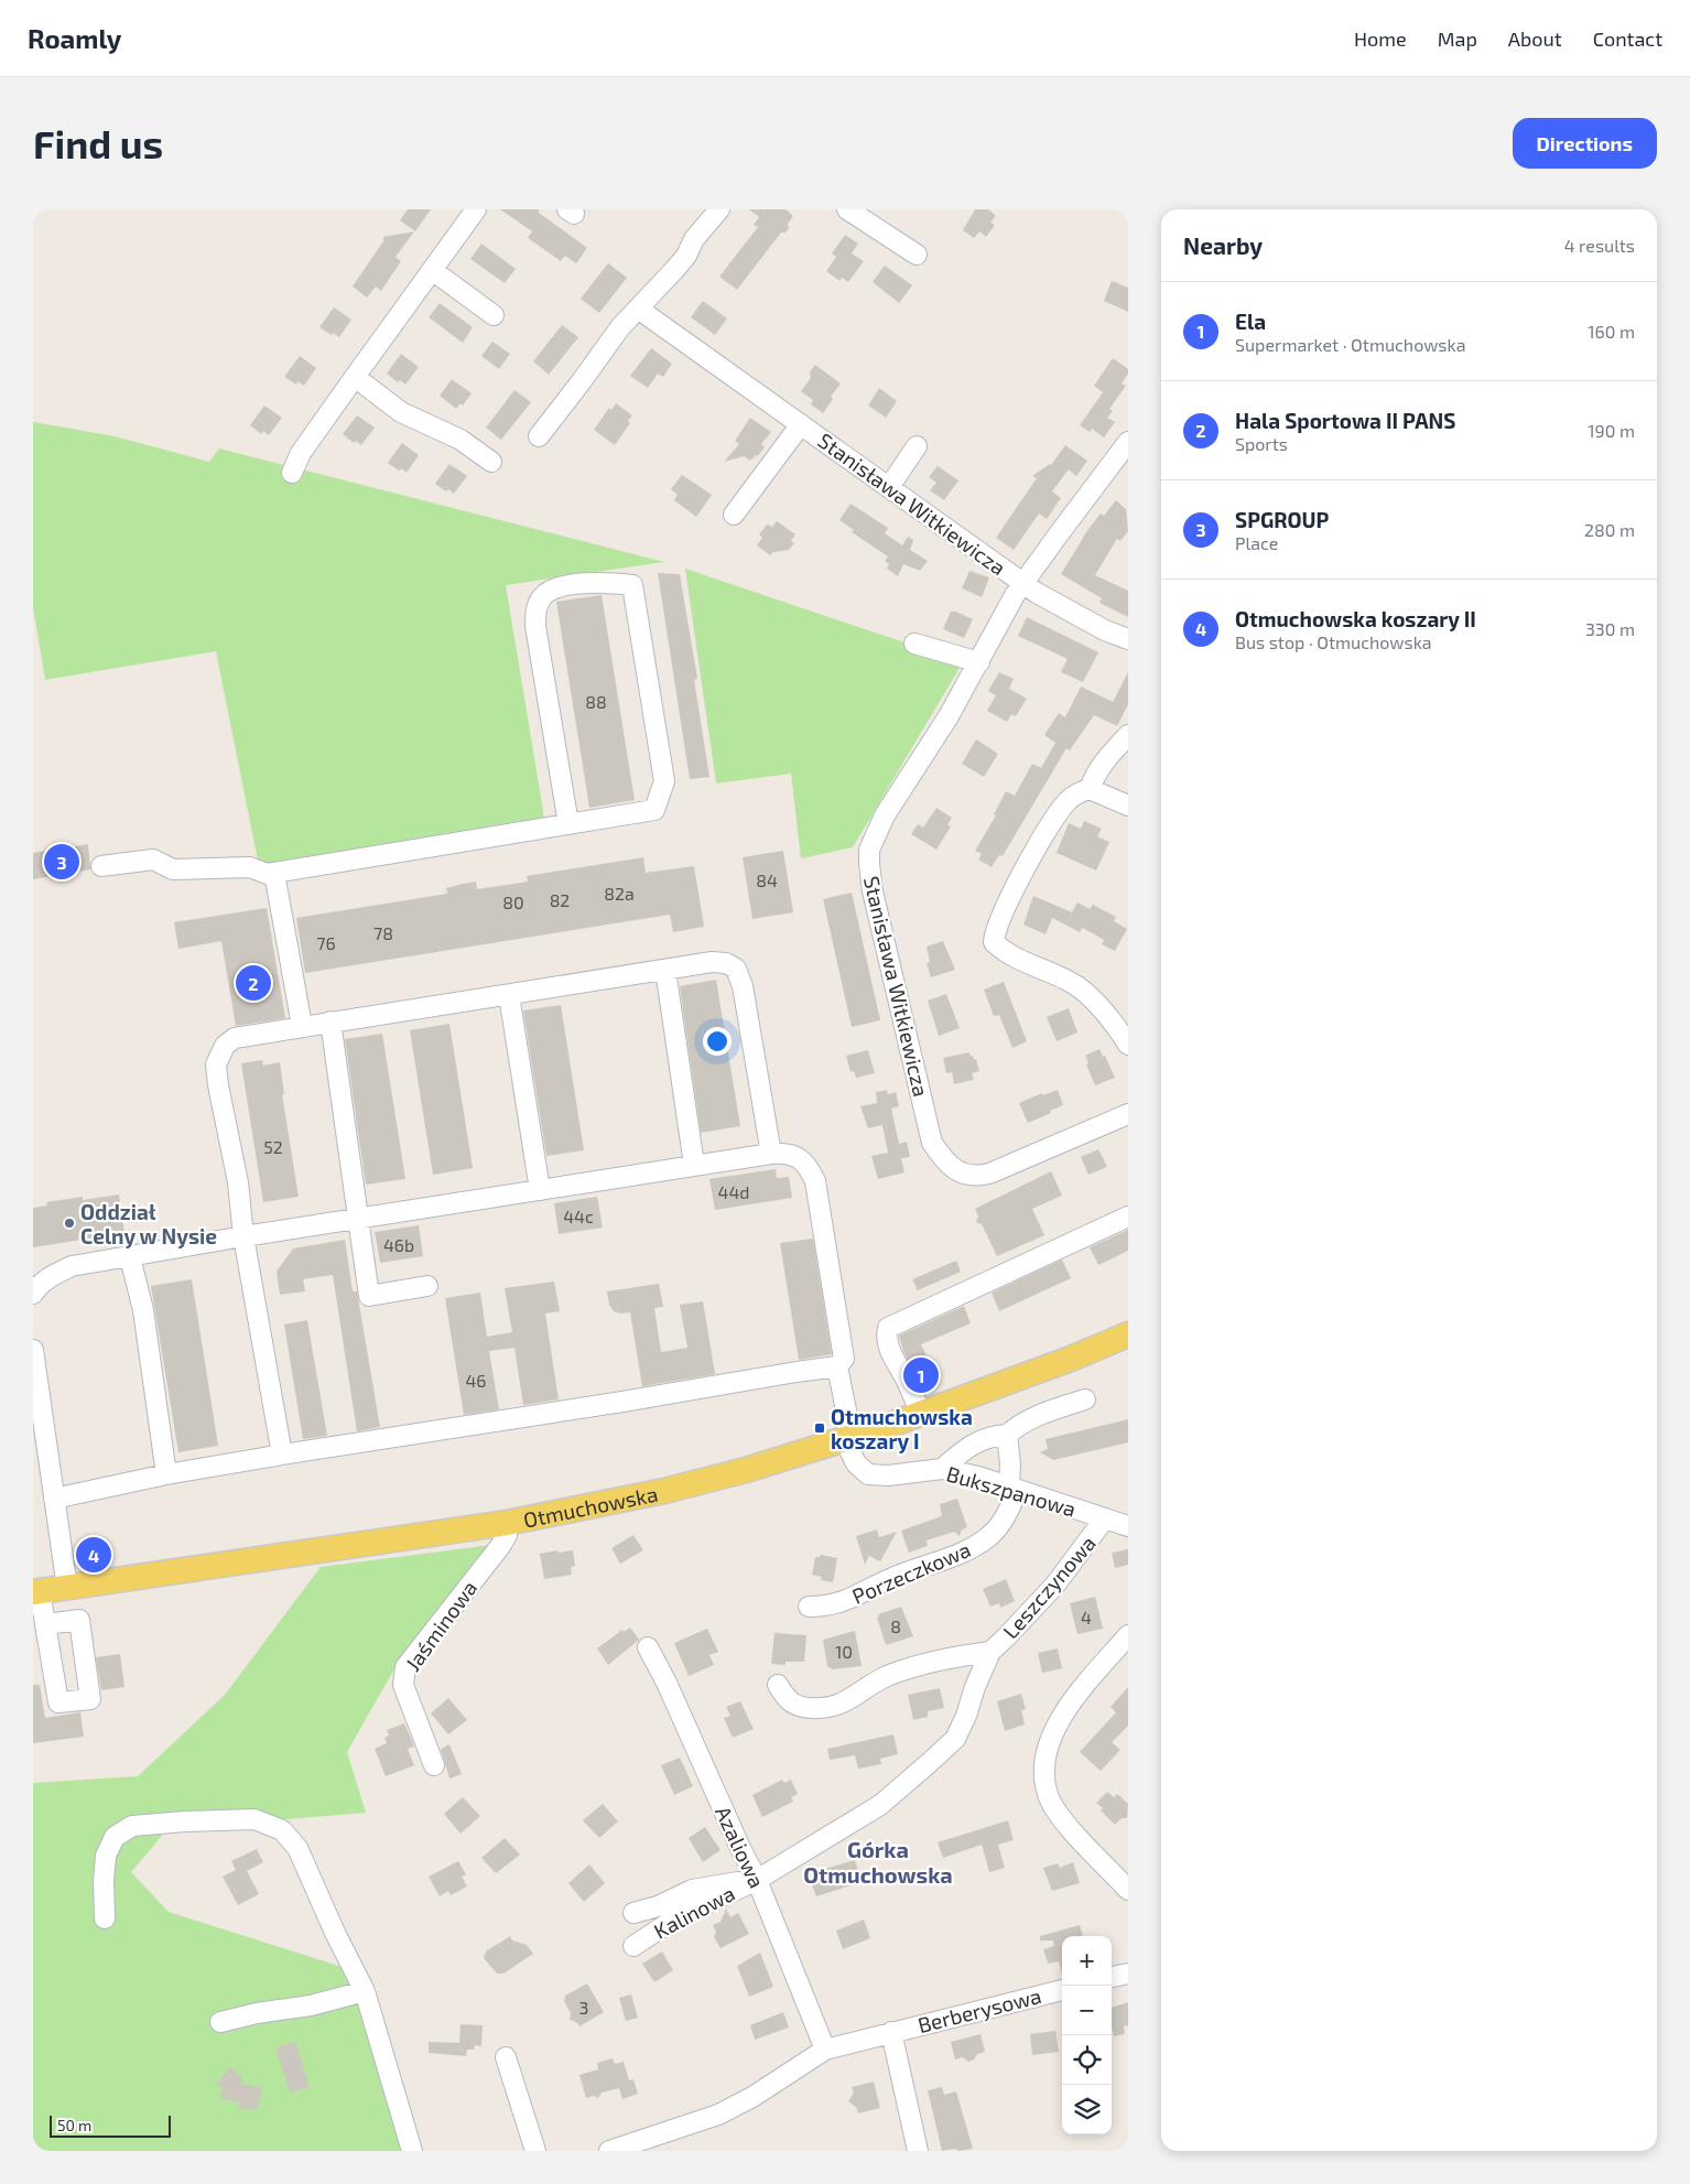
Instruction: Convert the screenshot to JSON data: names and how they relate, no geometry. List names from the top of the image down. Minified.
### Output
{"streets":{"main road":["Otmuchowska"],"street":["Stanisława Witkiewicza","Bukszpanowa","Porzeczkowa","Leszczynowa","Jaśminowa","Azaliowa","Kalinowa","Berberysowa"]},"crossings":[["Bukszpanowa","Otmuchowska"],["Bukszpanowa","Porzeczkowa"],["Bukszpanowa","Leszczynowa"],["Otmuchowska","Jaśminowa"],["Leszczynowa","Azaliowa"],["Leszczynowa","Kalinowa"],["Azaliowa","Kalinowa"],["Azaliowa","Berberysowa"]],"districts":["Górka Otmuchowska"],"places":{"other":["Oddział Celny w Nysie"],"transit":["Otmuchowska koszary I"]},"house_numbers":["88","84","82a","82","80","78","76","52","44d","44c","46b","46","4","8","10","3"],"scale_bar":"50 m","page":{"header":"Roamly","nav":["Home","Map","About","Contact"],"buttons":"Directions","title":"Find us","heading":["Nearby","4 results"],"list":[{"mark":"1","name":"Ela","note":"Supermarket · Otmuchowska","value":"160 m"},{"mark":"2","name":"Hala Sportowa II PANS","note":"Sports","value":"190 m"},{"mark":"3","name":"SPGROUP","note":"Place","value":"280 m"},{"mark":"4","name":"Otmuchowska koszary II","note":"Bus stop · Otmuchowska","value":"330 m"}],"pins":["3","2","1","4"],"map_buttons":["+","−"],"scale":"50 m"}}
